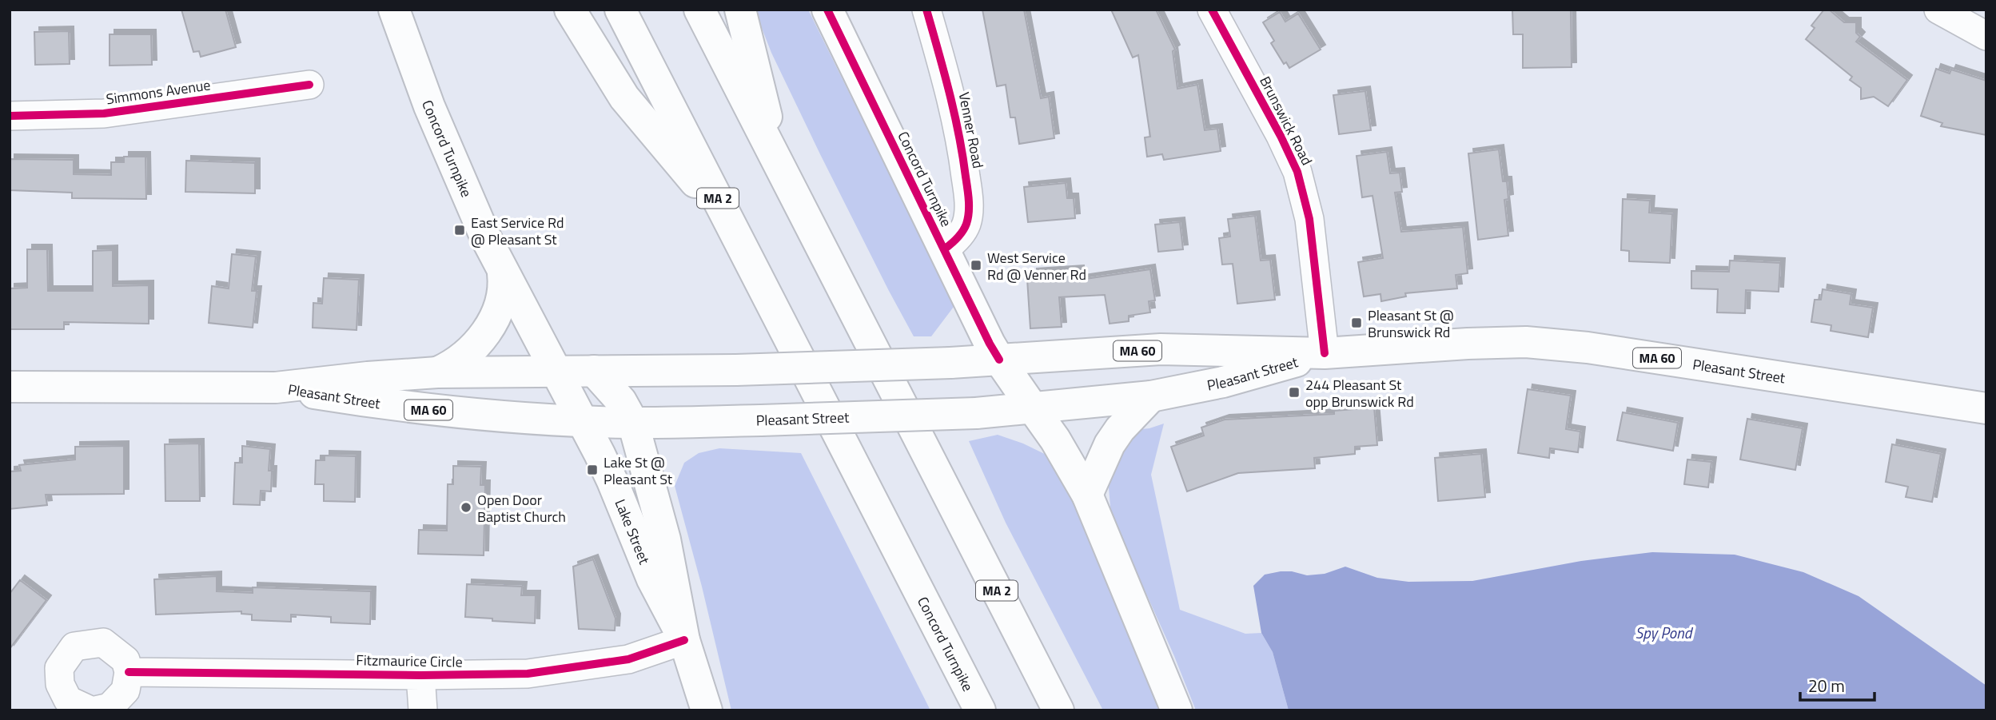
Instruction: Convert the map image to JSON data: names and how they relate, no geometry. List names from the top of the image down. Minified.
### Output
{"streets":{"main road":["Concord Turnpike","MA 2","MA 60","Pleasant Street","Lake Street"],"street":["Simmons Avenue","Brunswick Road","Venner Road","Fitzmaurice Circle"]},"crossings":[["Brunswick Road","Pleasant Street"],["Venner Road","Concord Turnpike"],["Concord Turnpike","Pleasant Street"],["Concord Turnpike","Lake Street"],["Pleasant Street","Lake Street"],["Lake Street","Fitzmaurice Circle"]],"water":["Spy Pond"],"places":{"transit":["East Service Rd @ Pleasant St","West Service Rd @ Venner Rd","Pleasant St @ Brunswick Rd","244 Pleasant St opp Brunswick Rd","Lake St @ Pleasant St"],"other":["Open Door Baptist Church"]},"scale_bar":"20 m"}
